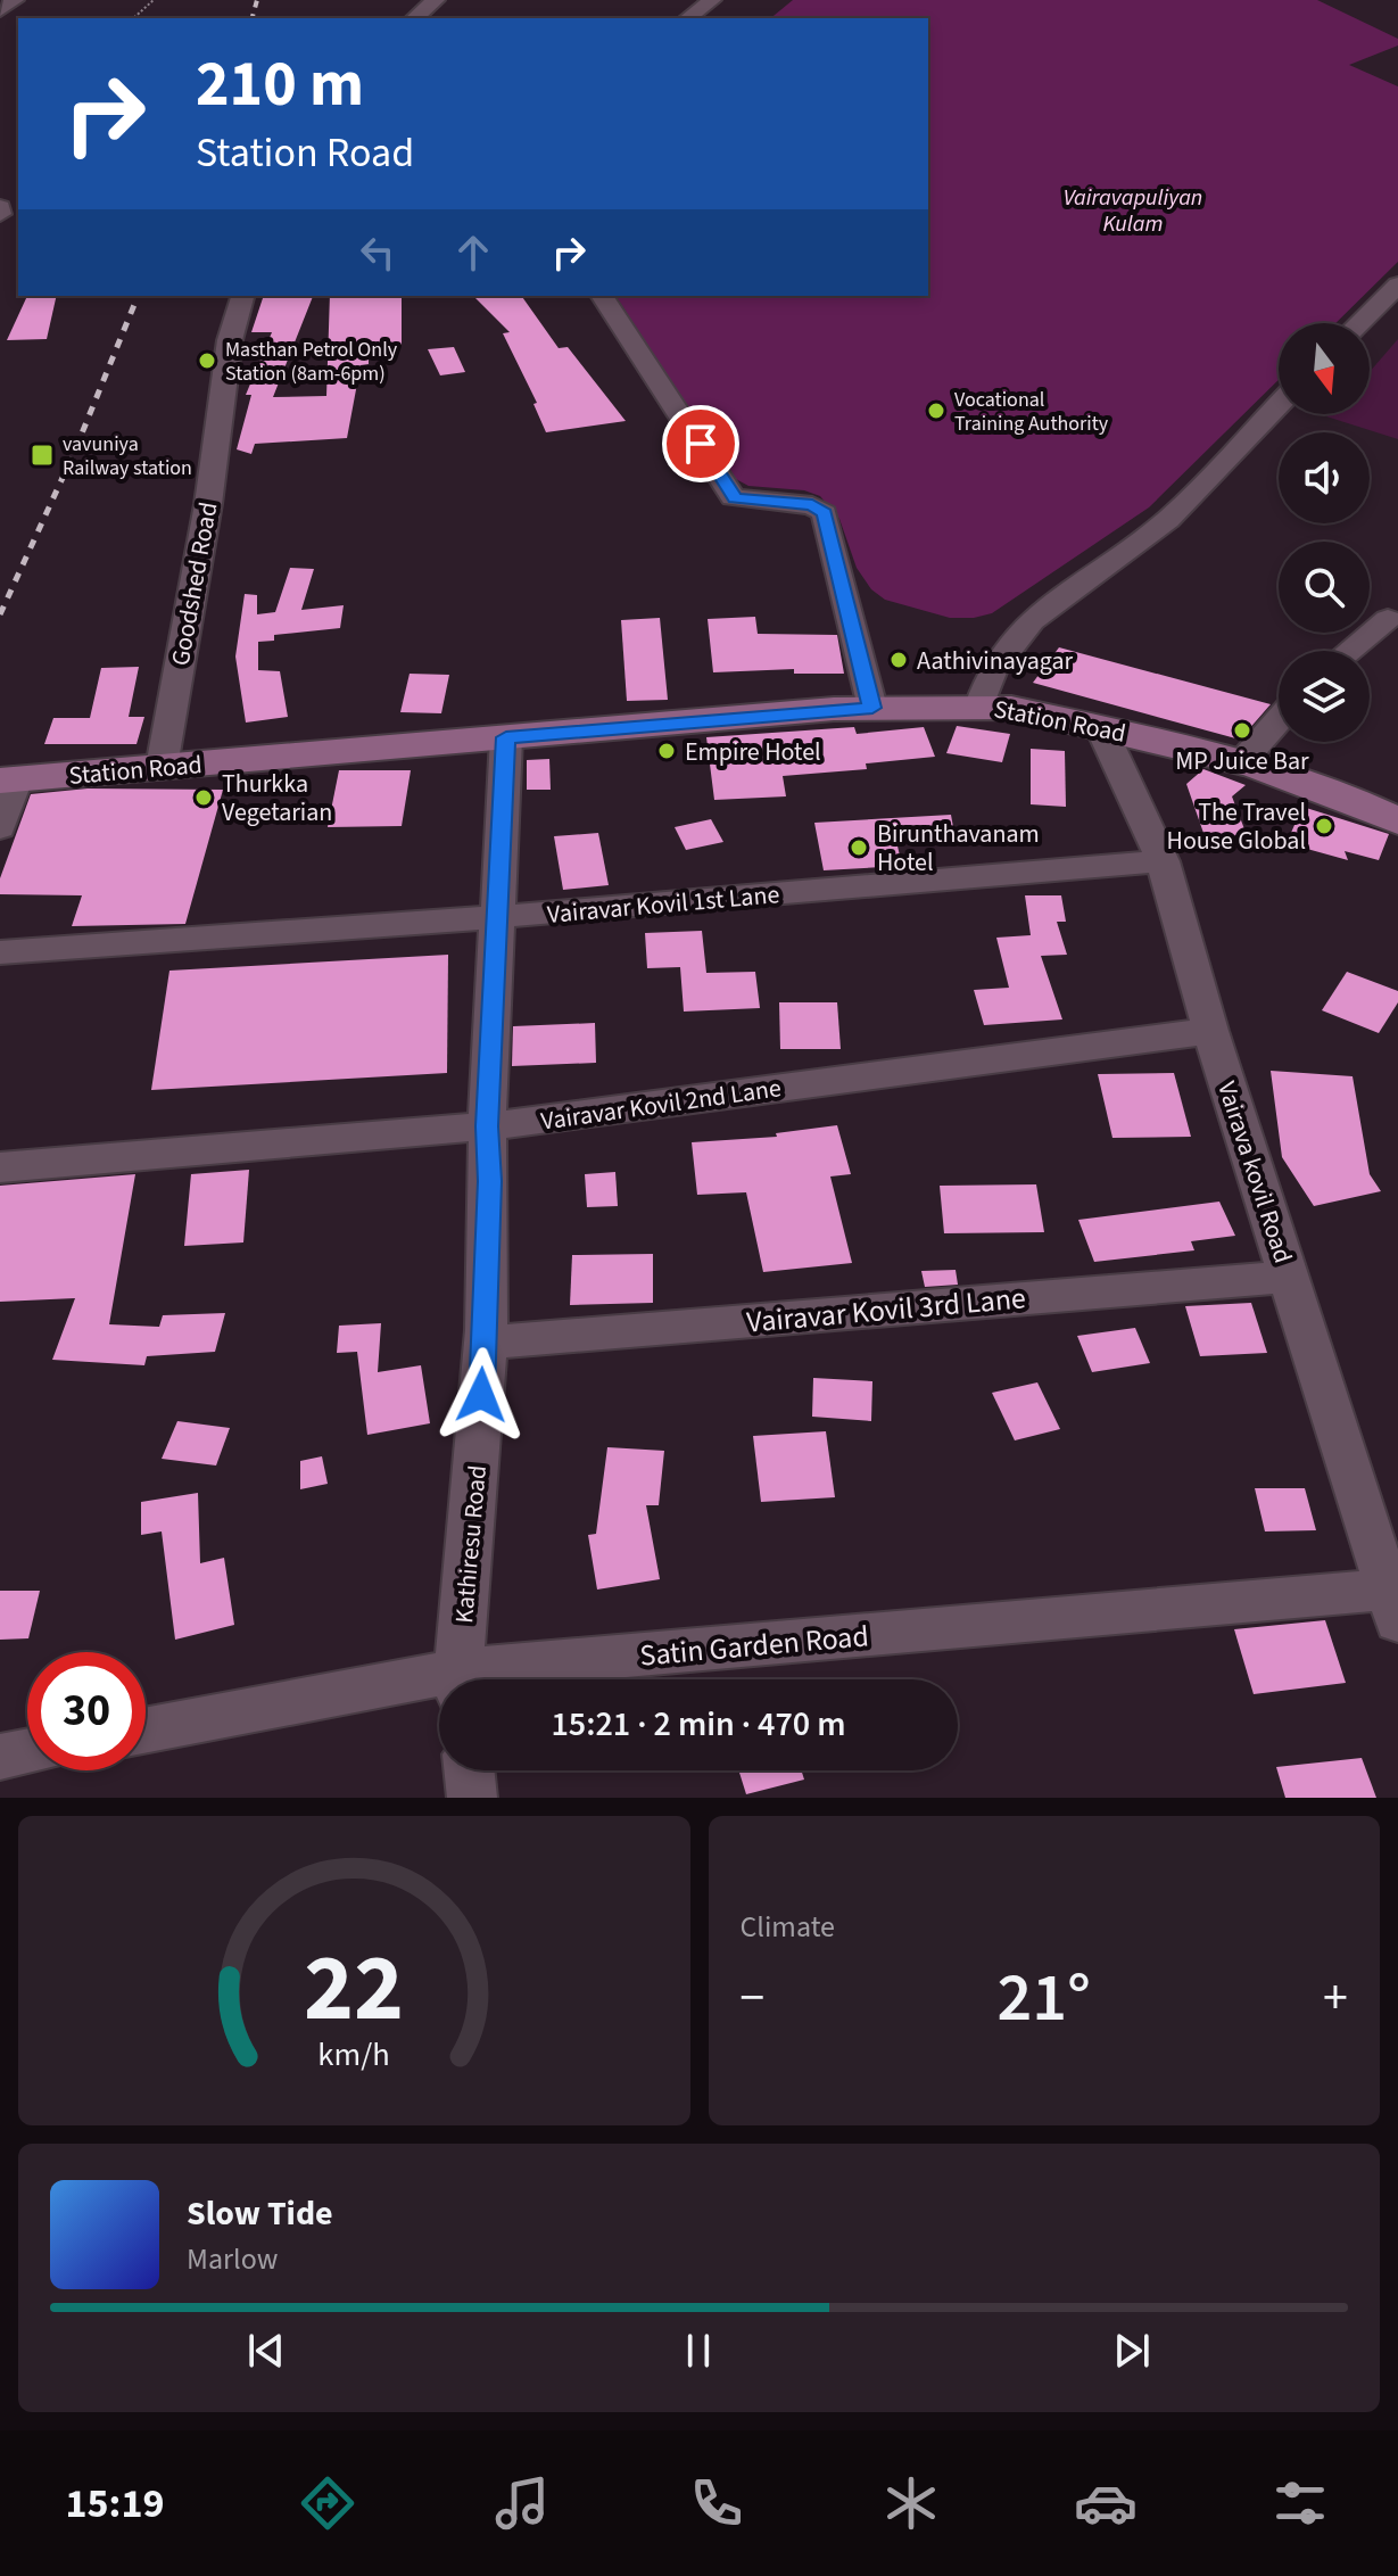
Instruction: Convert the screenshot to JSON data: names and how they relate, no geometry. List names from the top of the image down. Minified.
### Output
{"streets":{"main road":["Station Road"],"street":["Goodshed Road","Vairavar Kovil 1st Lane","Vairavar Kovil 2nd Lane","Vairava kovil Road","Vairavar Kovil 3rd Lane","Kathiresu Road","Satin Garden Road"]},"crossings":[["Goodshed Road","Station Road"],["Station Road","Vairava kovil Road"],["Station Road","Kathiresu Road"],["Vairavar Kovil 1st Lane","Vairava kovil Road"],["Vairavar Kovil 1st Lane","Kathiresu Road"],["Vairavar Kovil 2nd Lane","Vairava kovil Road"],["Vairavar Kovil 2nd Lane","Kathiresu Road"],["Vairava kovil Road","Vairavar Kovil 3rd Lane"],["Vairava kovil Road","Satin Garden Road"],["Vairavar Kovil 3rd Lane","Kathiresu Road"]],"water":["Vairavapuliyan Kulam"],"places":{"other":["Masthan Petrol Only Station (8am-6pm)","Vocational Training Authority","Aathivinayagar","MP Juice Bar","Empire Hotel","Thurkka Vegetarian","The Travel House Global","Birunthavanam Hotel"],"transit":["vavuniya Railway station"]},"north":"bottom","page":{"turn":["210 m","Station Road"],"limit":"30","trip":"15:21 · 2 min · 470 m","tile":"Climate","heat":["−","21°","+"],"song":["Slow Tide","Marlow"],"tabs":"15:19","gauge":["22","km/h"]}}
